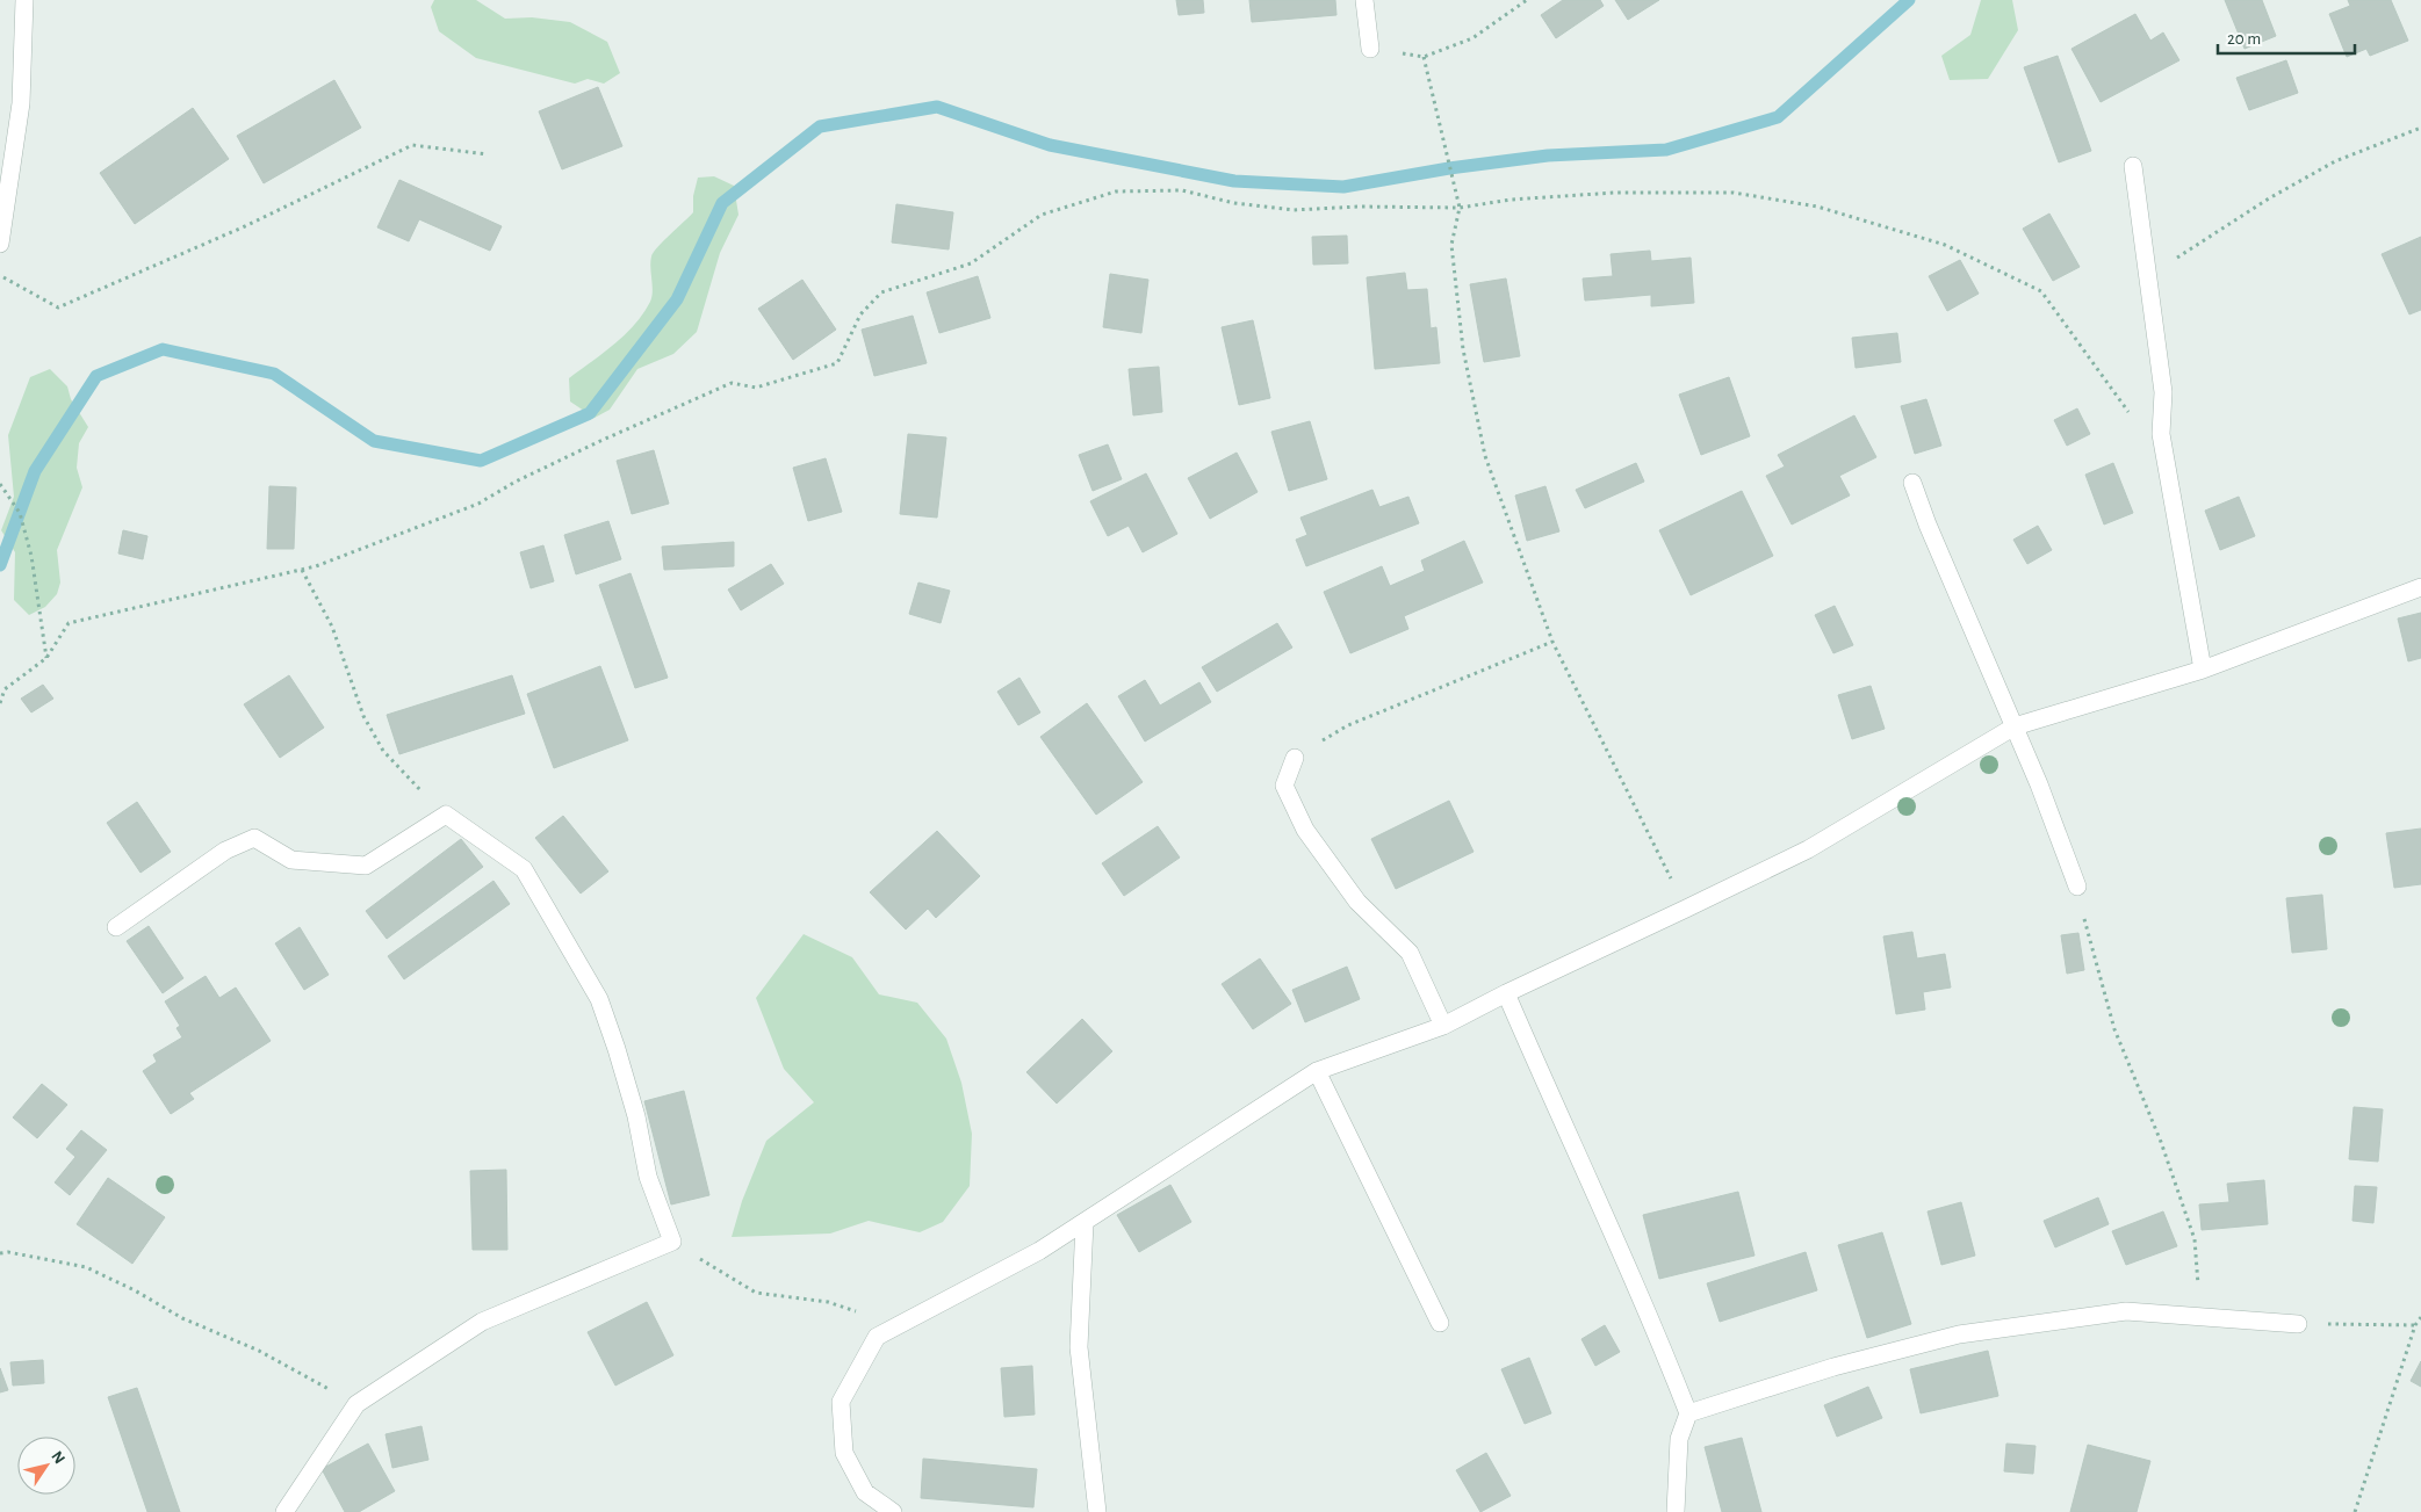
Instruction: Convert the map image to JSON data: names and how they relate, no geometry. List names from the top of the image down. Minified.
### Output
{"scale_bar":"20 m","north":"top right"}
